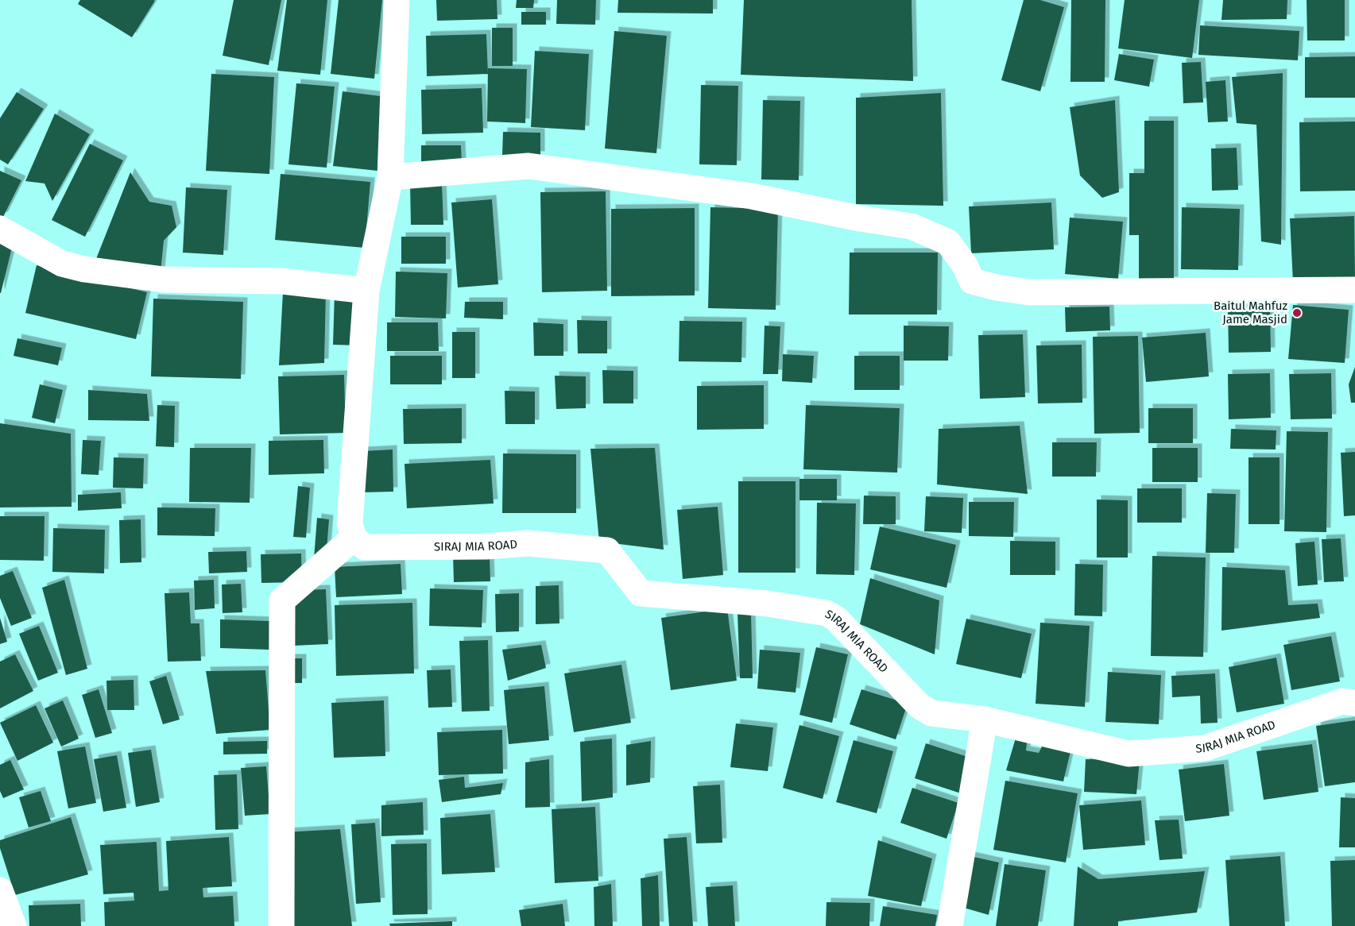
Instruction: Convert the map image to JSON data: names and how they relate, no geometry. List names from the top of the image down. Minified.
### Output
{"streets":{"street":["SIRAJ MIA ROAD"]},"places":["Baitul Mahfuz Jame Masjid"]}
